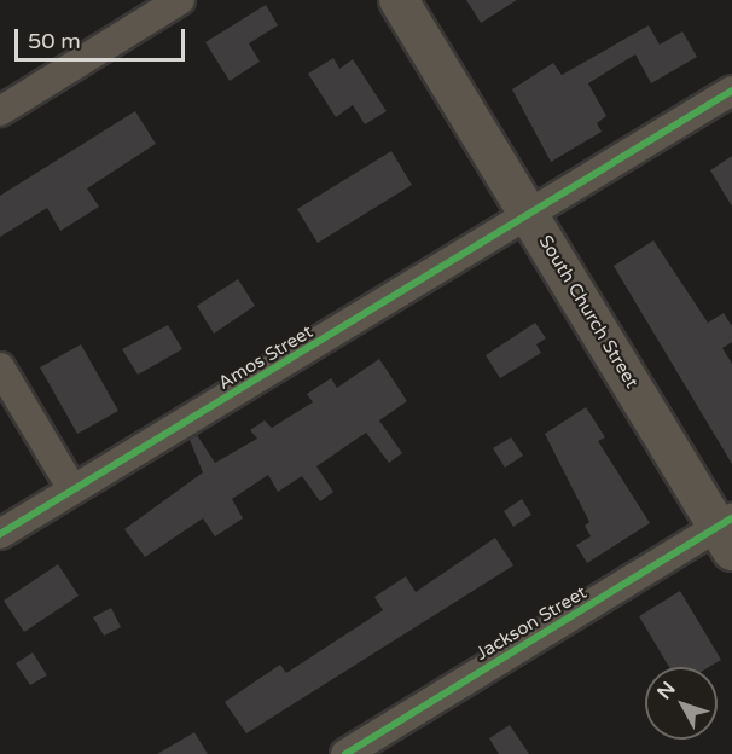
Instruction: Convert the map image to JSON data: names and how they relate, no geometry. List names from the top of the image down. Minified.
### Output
{"streets":{"main road":["South Church Street"],"street":["Amos Street","Jackson Street"]},"crossings":[["South Church Street","Amos Street"],["South Church Street","Jackson Street"]],"scale_bar":"50 m","north":"top left"}
